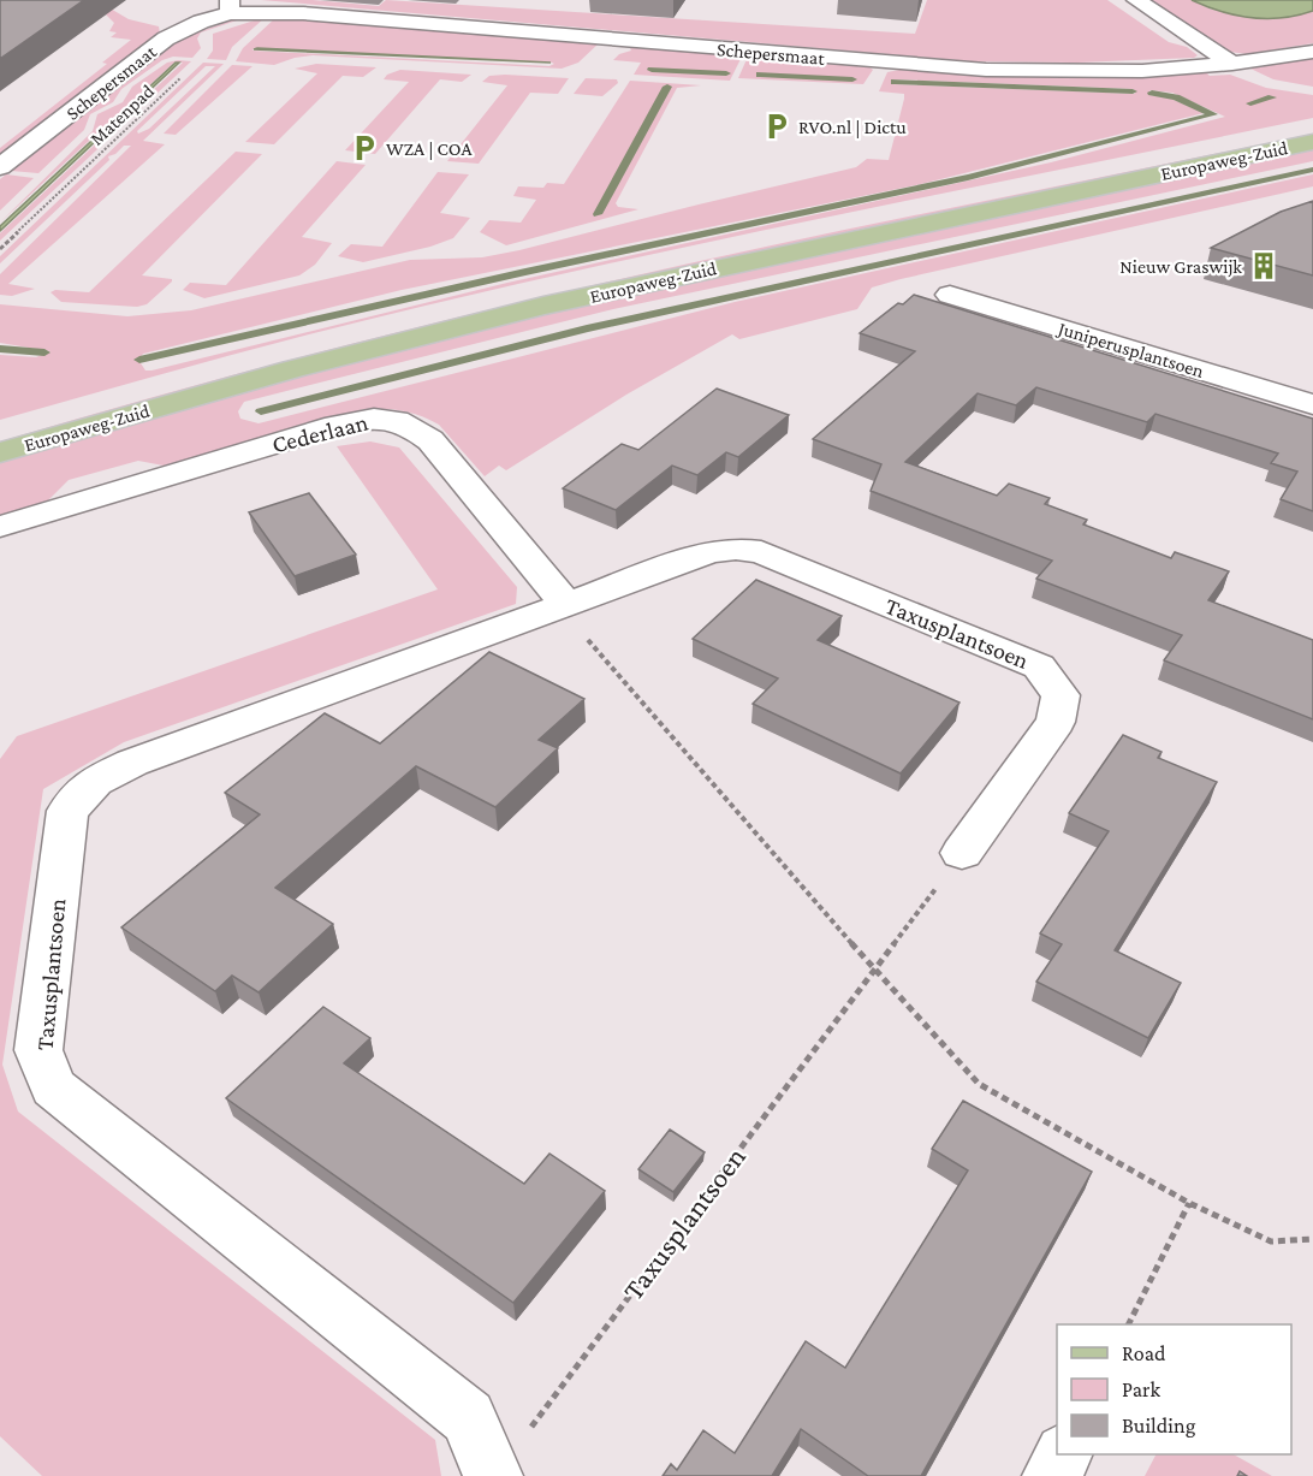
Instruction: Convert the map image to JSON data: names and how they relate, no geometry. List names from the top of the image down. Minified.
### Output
{"streets":{"main road":["Europaweg-Zuid"],"street":["Schepersmaat","Juniperusplantsoen","Cederlaan","Taxusplantsoen"],"path":["Matenpad"]},"crossings":[["Cederlaan","Taxusplantsoen"]],"places":{"parking":["RVO.nl | Dictu","WZA | COA"],"building":["Nieuw Graswijk"]},"legend":["Road","Park","Building"]}
